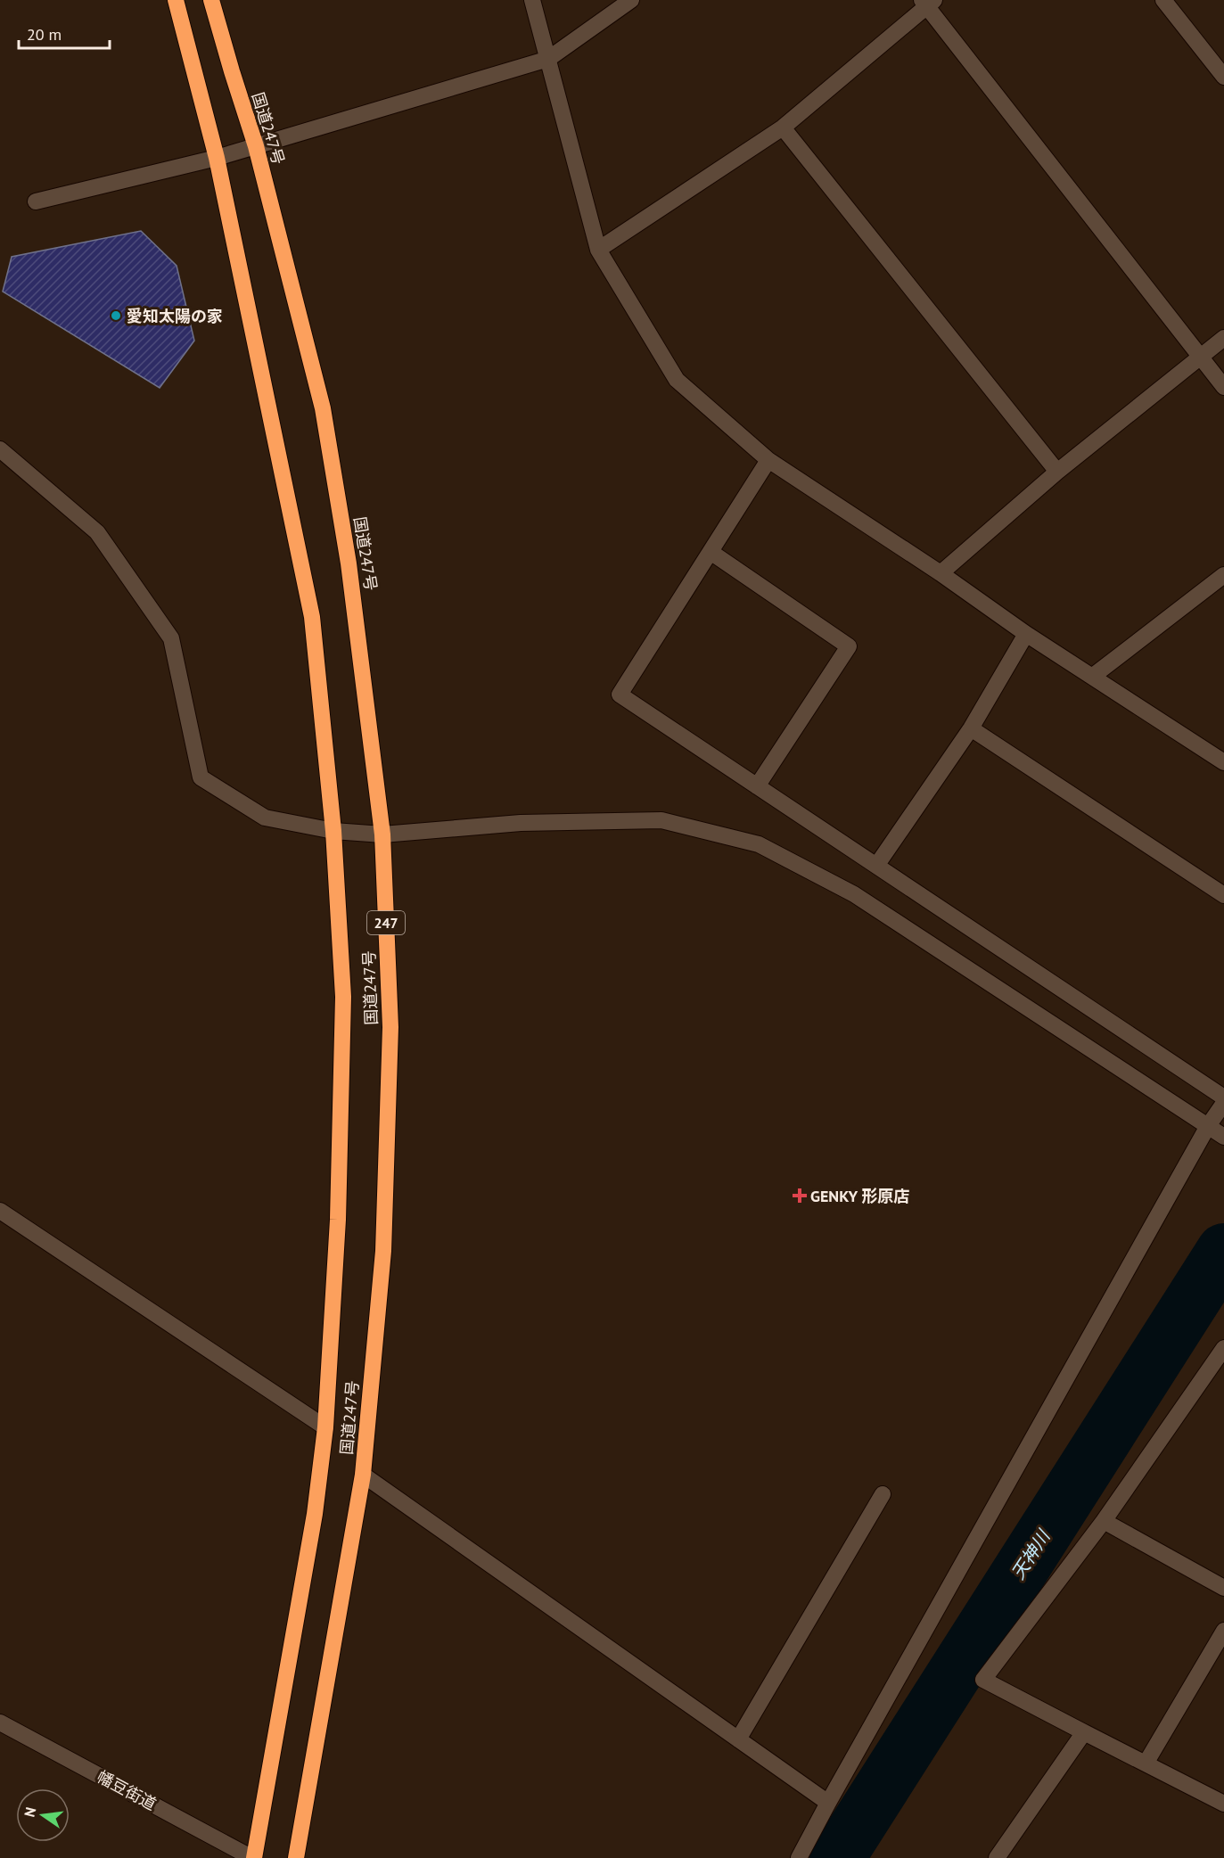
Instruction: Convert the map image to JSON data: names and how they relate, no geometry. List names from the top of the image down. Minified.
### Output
{"streets":{"highway":["国道247号","247"],"street":["幡豆街道"]},"crossings":[["国道247号","幡豆街道"]],"water":["天神川"],"places":{"other":["愛知太陽の家"],"health":["GENKY 形原店"]},"scale_bar":"20 m","north":"left"}
